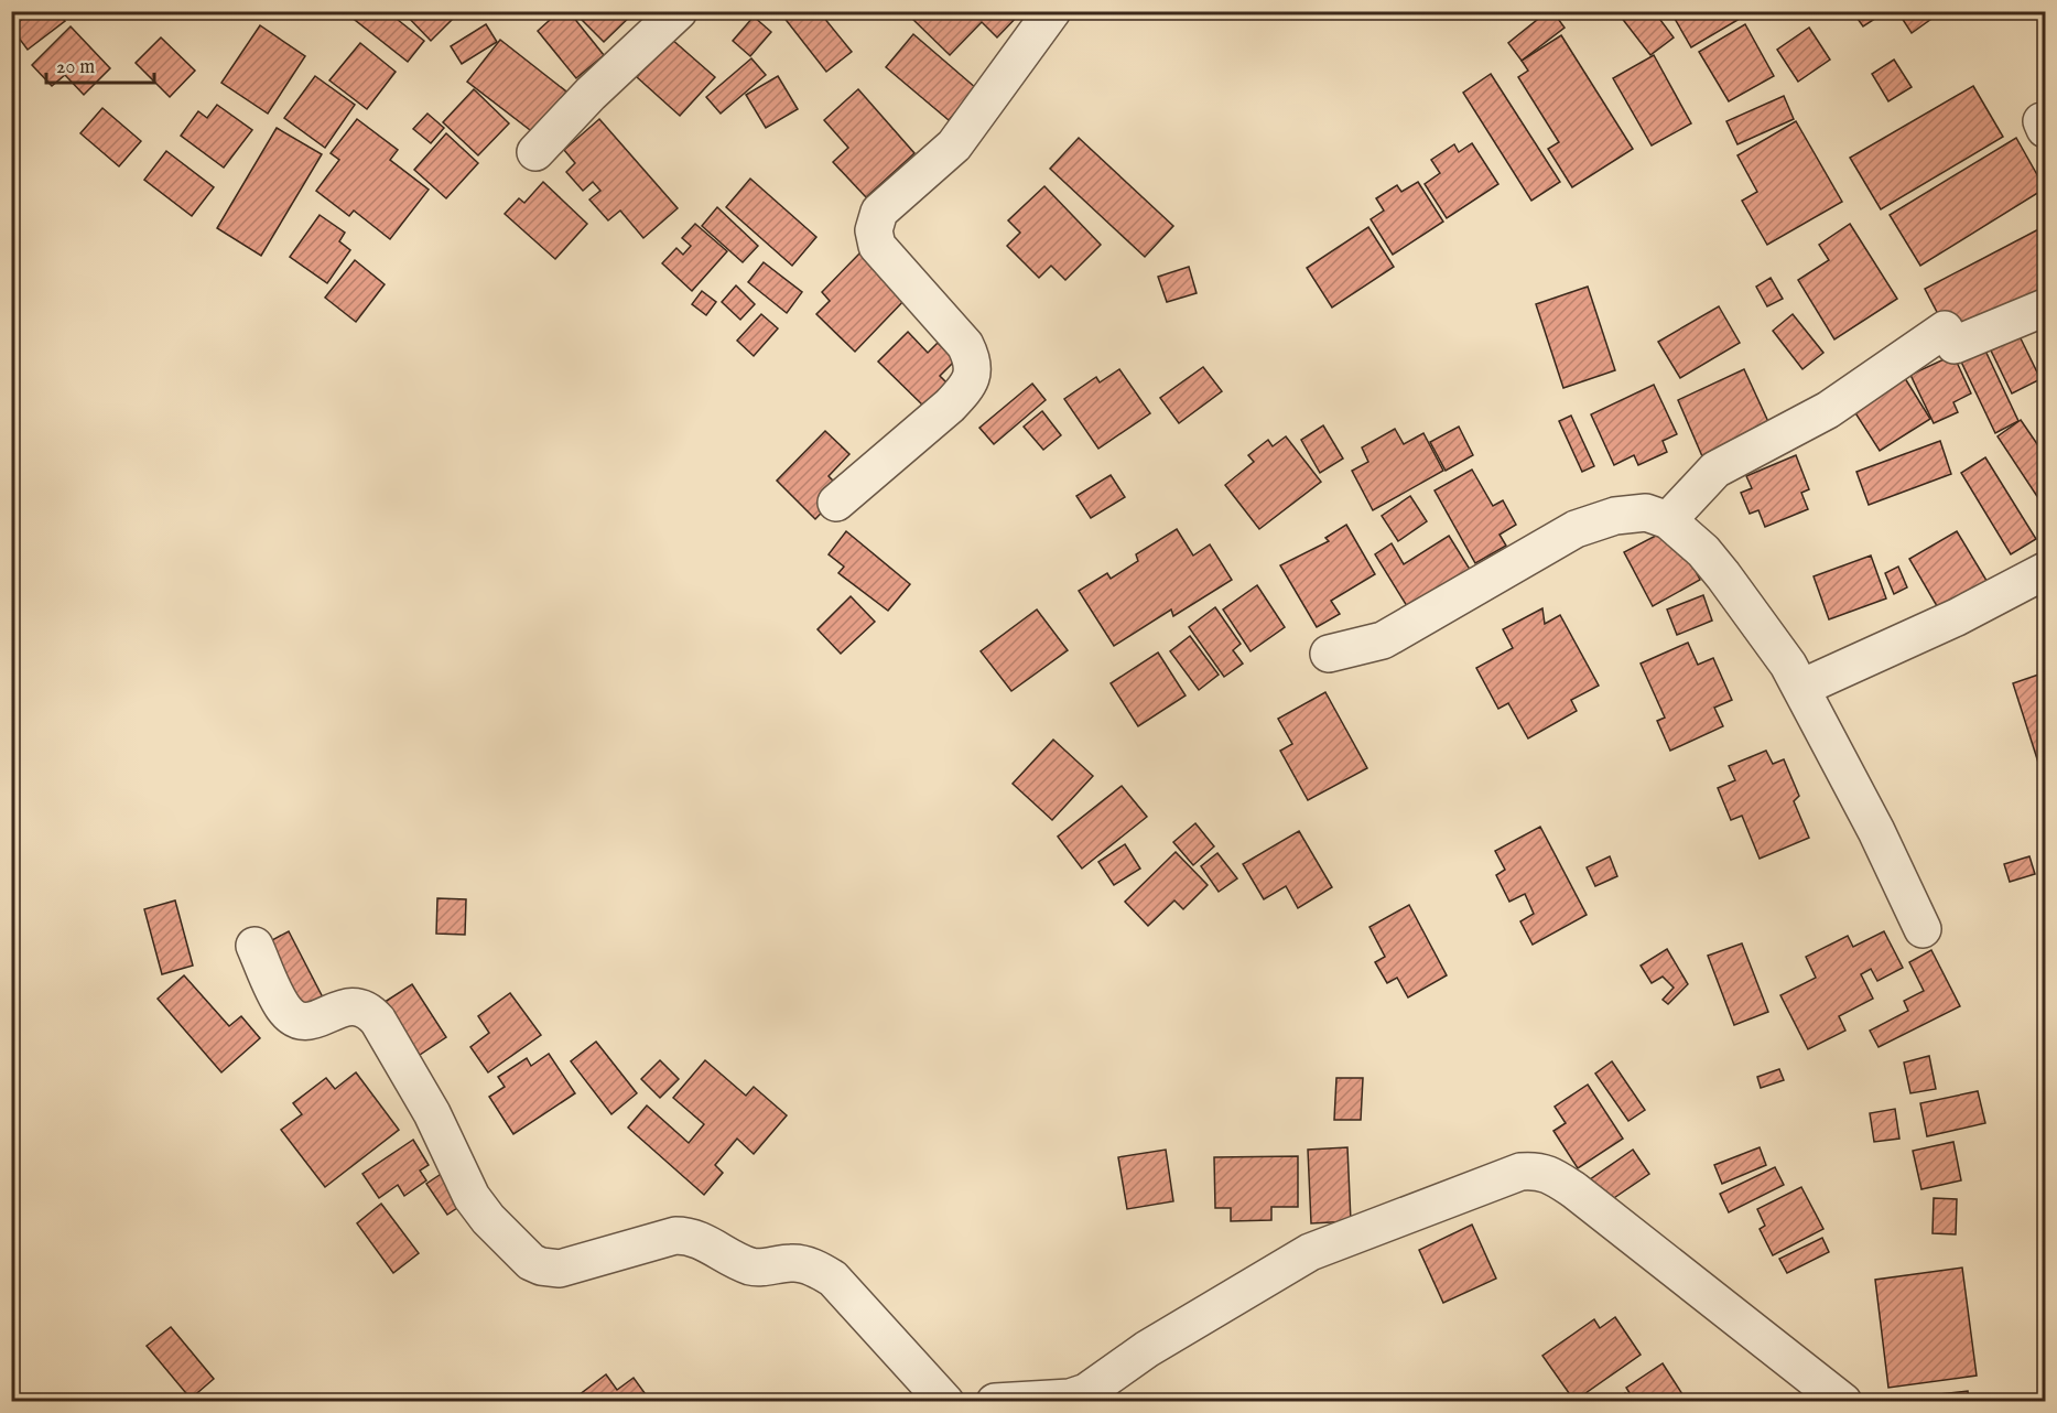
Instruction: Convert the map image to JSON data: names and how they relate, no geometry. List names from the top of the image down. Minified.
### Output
{"scale_bar":"20 m"}
